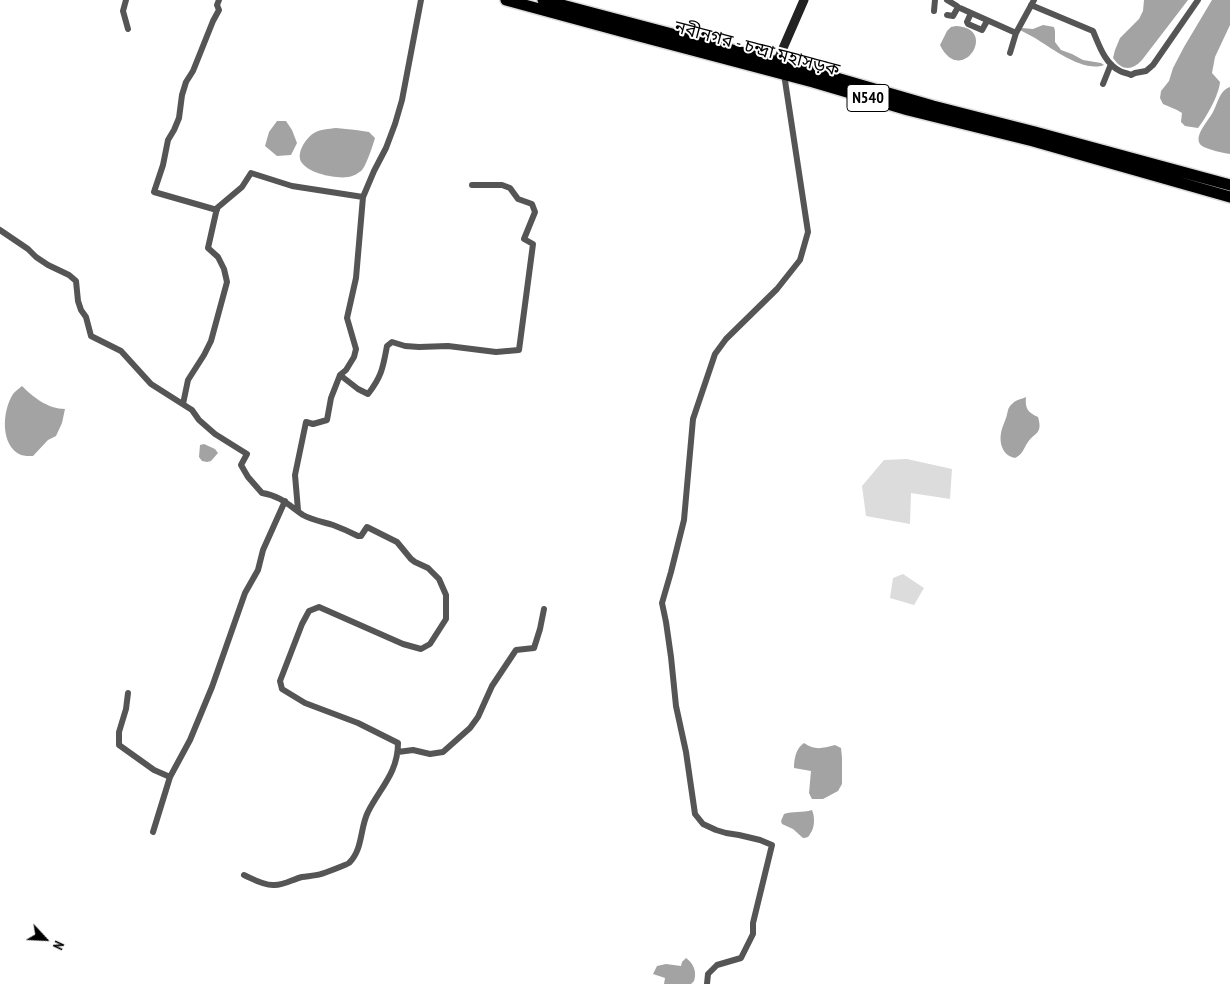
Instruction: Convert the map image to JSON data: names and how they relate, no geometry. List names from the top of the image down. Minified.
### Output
{"streets":{"highway":["নবীনগর - চন্দ্রা মহাসড়ক","N540"]},"north":"bottom right"}
